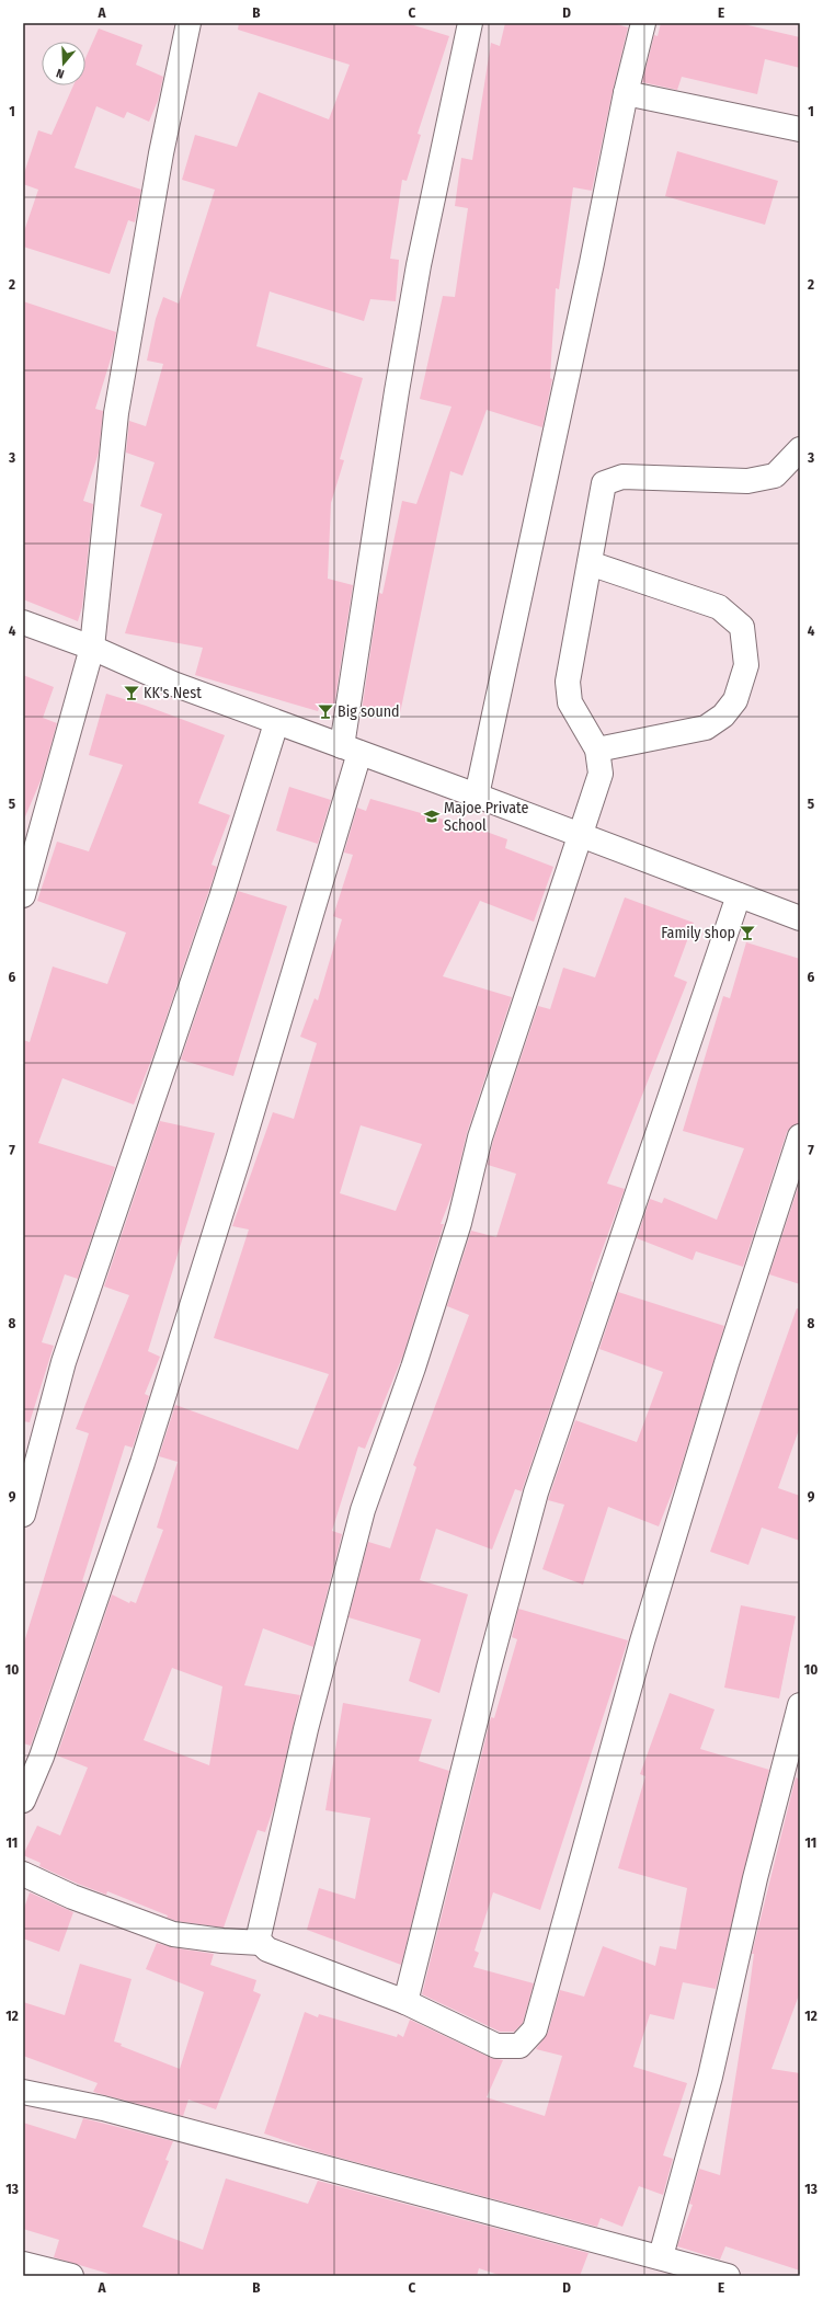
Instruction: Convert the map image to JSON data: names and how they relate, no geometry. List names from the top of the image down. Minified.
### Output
{"places":{"bar":["KK's Nest","Big sound","Family shop"],"school or university":["Majoe Private School"]},"north":"bottom","grid":{"columns":["A","B","C","D","E"],"rows":["1","2","3","4","5","6","7","8","9","10","11","12","13"]}}
